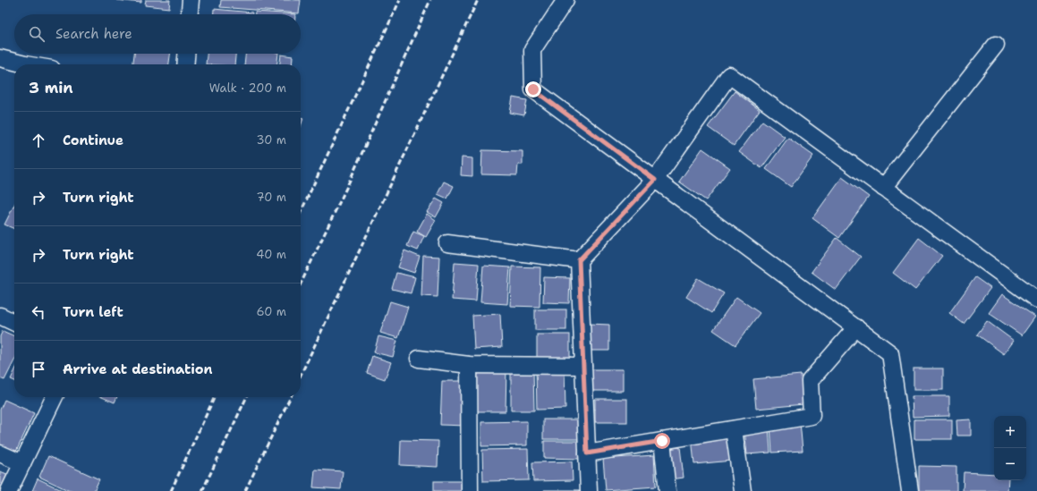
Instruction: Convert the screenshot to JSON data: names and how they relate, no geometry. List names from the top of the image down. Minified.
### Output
{"page":{"search":"Search here","heading":["3 min","Walk · 200 m"],"list":[["Continue","30 m"],["Turn right","70 m"],["Turn right","40 m"],["Turn left","60 m"],"Arrive at destination"],"map_buttons":["+","−"]}}
